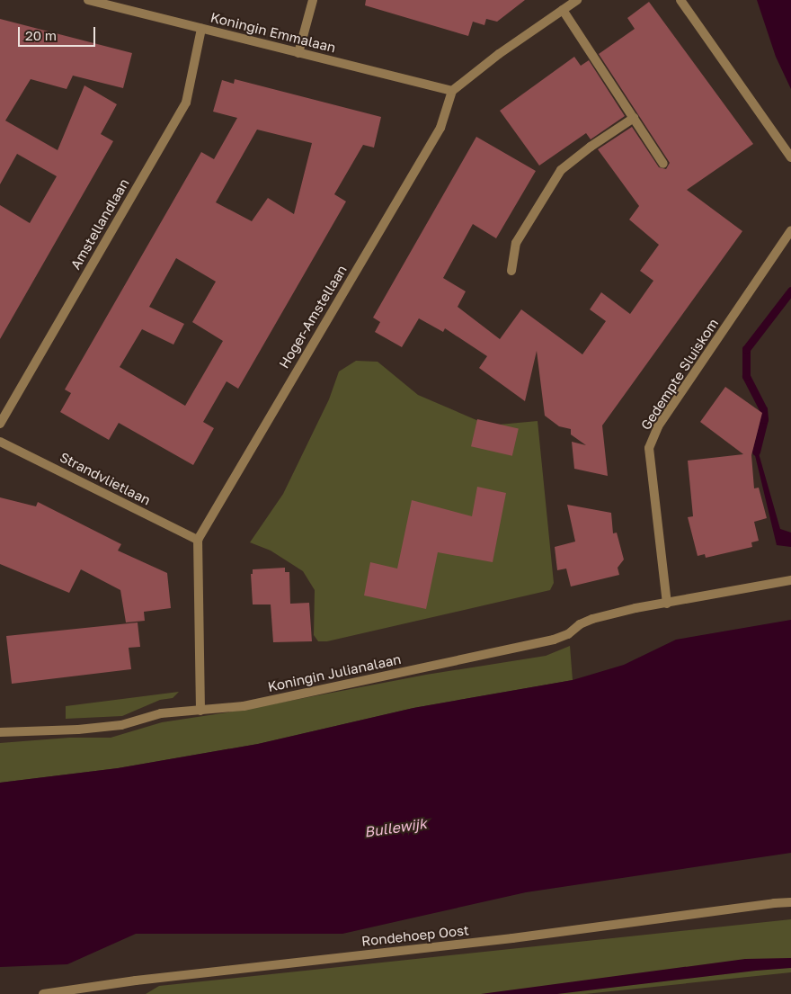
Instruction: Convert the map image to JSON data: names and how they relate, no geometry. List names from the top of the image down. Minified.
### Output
{"streets":{"street":["Koningin Emmalaan","Amstellandlaan","Hoger-Amstellaan","Gedempte Sluiskom","Strandvlietlaan","Koningin Julianalaan","Rondehoep Oost"]},"crossings":[["Koningin Emmalaan","Amstellandlaan"],["Koningin Emmalaan","Hoger-Amstellaan"],["Hoger-Amstellaan","Strandvlietlaan"],["Gedempte Sluiskom","Koningin Julianalaan"]],"water":["Bullewijk"],"scale_bar":"20 m"}
